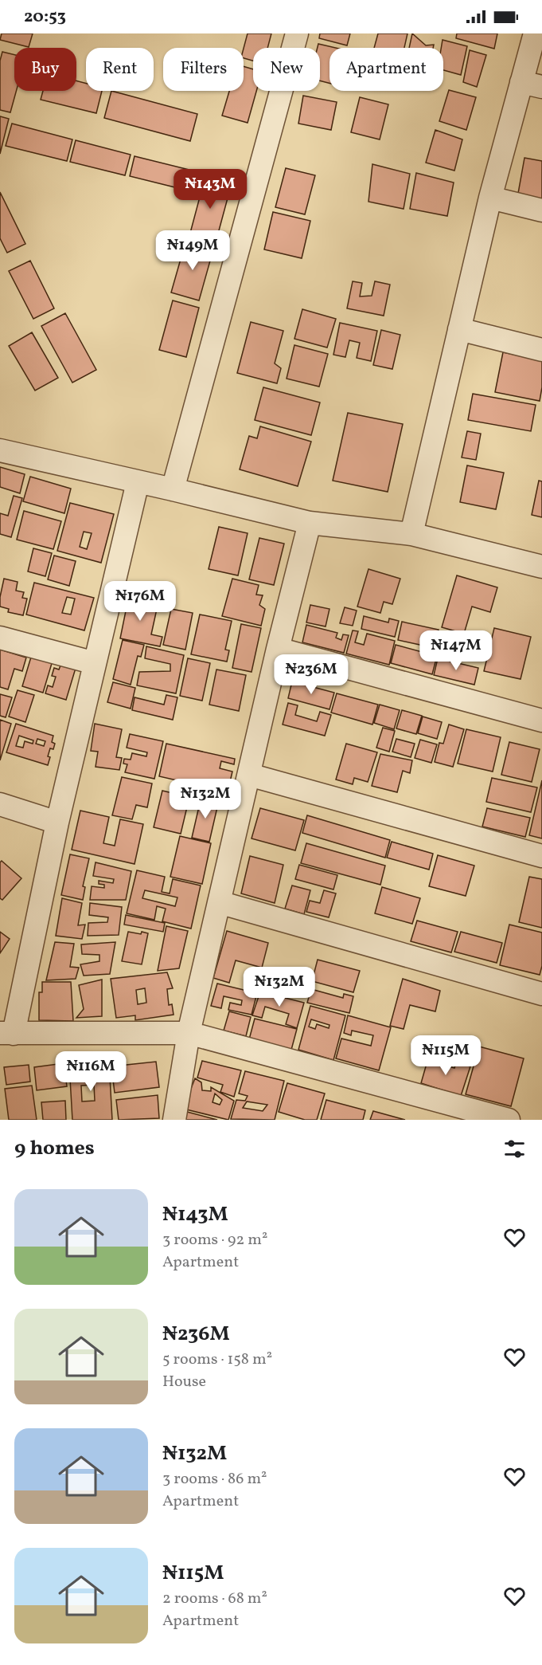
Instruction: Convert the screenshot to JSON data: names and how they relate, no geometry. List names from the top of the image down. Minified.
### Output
{"page":{"status":"20:53","chip":["Buy","Rent","Filters","New","Apartment"],"price":["₦143M","₦149M","₦176M","₦147M","₦236M","₦132M","₦132M","₦115M","₦116M"],"heading":"9 homes","list":[{"name":"₦143M","note":"3 rooms · 92 m² · Apartment"},{"name":"₦236M","note":"5 rooms · 158 m² · House"},{"name":"₦132M","note":"3 rooms · 86 m² · Apartment"},{"name":"₦115M","note":"2 rooms · 68 m² · Apartment"}]}}
